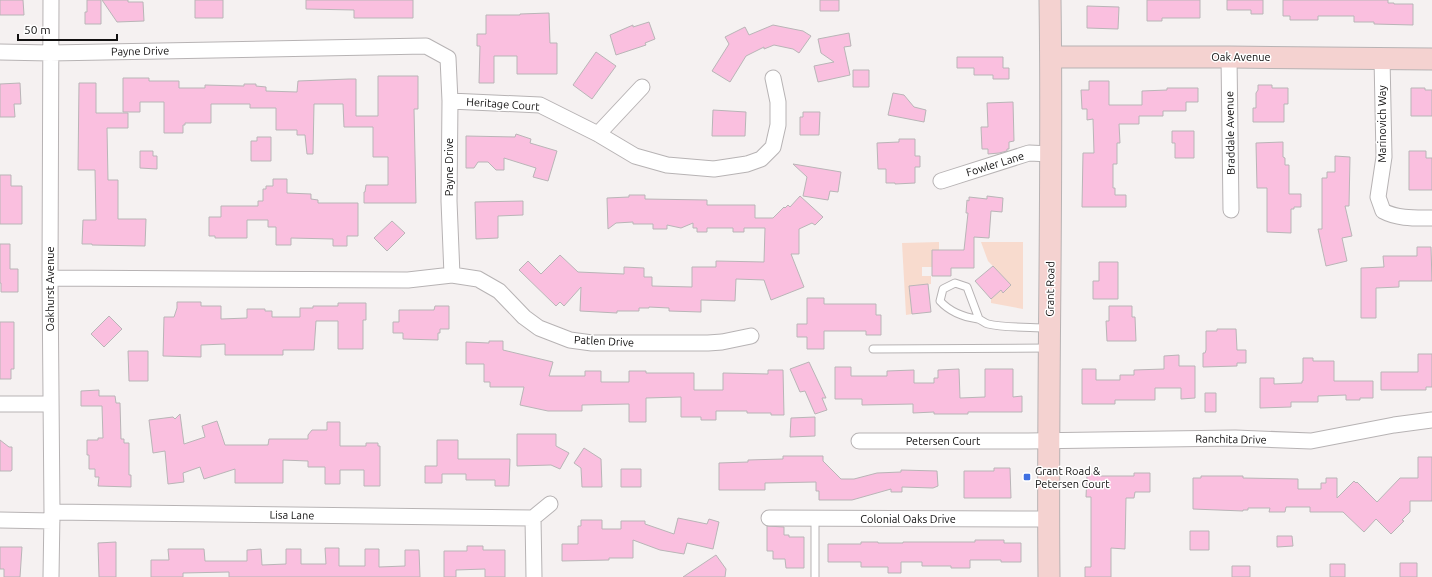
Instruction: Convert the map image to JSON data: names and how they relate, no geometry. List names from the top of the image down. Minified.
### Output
{"streets":{"main road":["Oak Avenue","Grant Road"],"street":["Payne Drive","Heritage Court","Marinovich Way","Braddale Avenue","Fowler Lane","Oakhurst Avenue","Patlen Drive","Ranchita Drive","Petersen Court","Lisa Lane","Colonial Oaks Drive"]},"crossings":[["Payne Drive","Heritage Court"],["Payne Drive","Oakhurst Avenue"],["Payne Drive","Patlen Drive"],["Oak Avenue","Marinovich Way"],["Oak Avenue","Braddale Avenue"],["Oak Avenue","Grant Road"],["Fowler Lane","Grant Road"],["Oakhurst Avenue","Lisa Lane"],["Grant Road","Ranchita Drive"],["Grant Road","Colonial Oaks Drive"],["Ranchita Drive","Petersen Court"]],"places":{"transit":["Grant Road & Petersen Court"]},"scale_bar":"50 m"}
